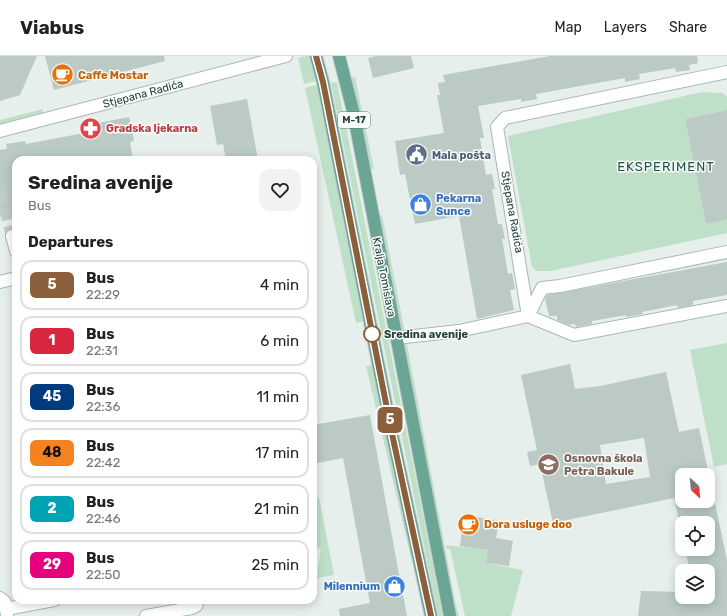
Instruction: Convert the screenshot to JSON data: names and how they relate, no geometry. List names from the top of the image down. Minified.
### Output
{"streets":{"main road":["M-17","Kralja Tomislava"],"street":["Stjepana Radića"]},"districts":["EKSPERIMENT"],"places":{"cafe":["Caffe Mostar","Dora usluge doo"],"pharmacy":["Gradska ljekarna"],"public building":["Mala pošta"],"shop":["Pekarna Sunce","Milennium"],"other":["Sredina avenije"],"school or university":["Osnovna škola Petra Bakule"]},"lines":["bus line 5"],"north":"bottom right","page":{"header":"Viabus","nav":["Map","Layers","Share"],"on_map":"5","heading":[["Sredina avenije","Bus"],"Departures"],"list":[{"mark":"5","name":"Bus","note":"22:29","value":"4 min"},{"mark":"1","name":"Bus","note":"22:31","value":"6 min"},{"mark":"45","name":"Bus","note":"22:36","value":"11 min"},{"mark":"48","name":"Bus","note":"22:42","value":"17 min"},{"mark":"2","name":"Bus","note":"22:46","value":"21 min"},{"mark":"29","name":"Bus","note":"22:50","value":"25 min"}]}}
